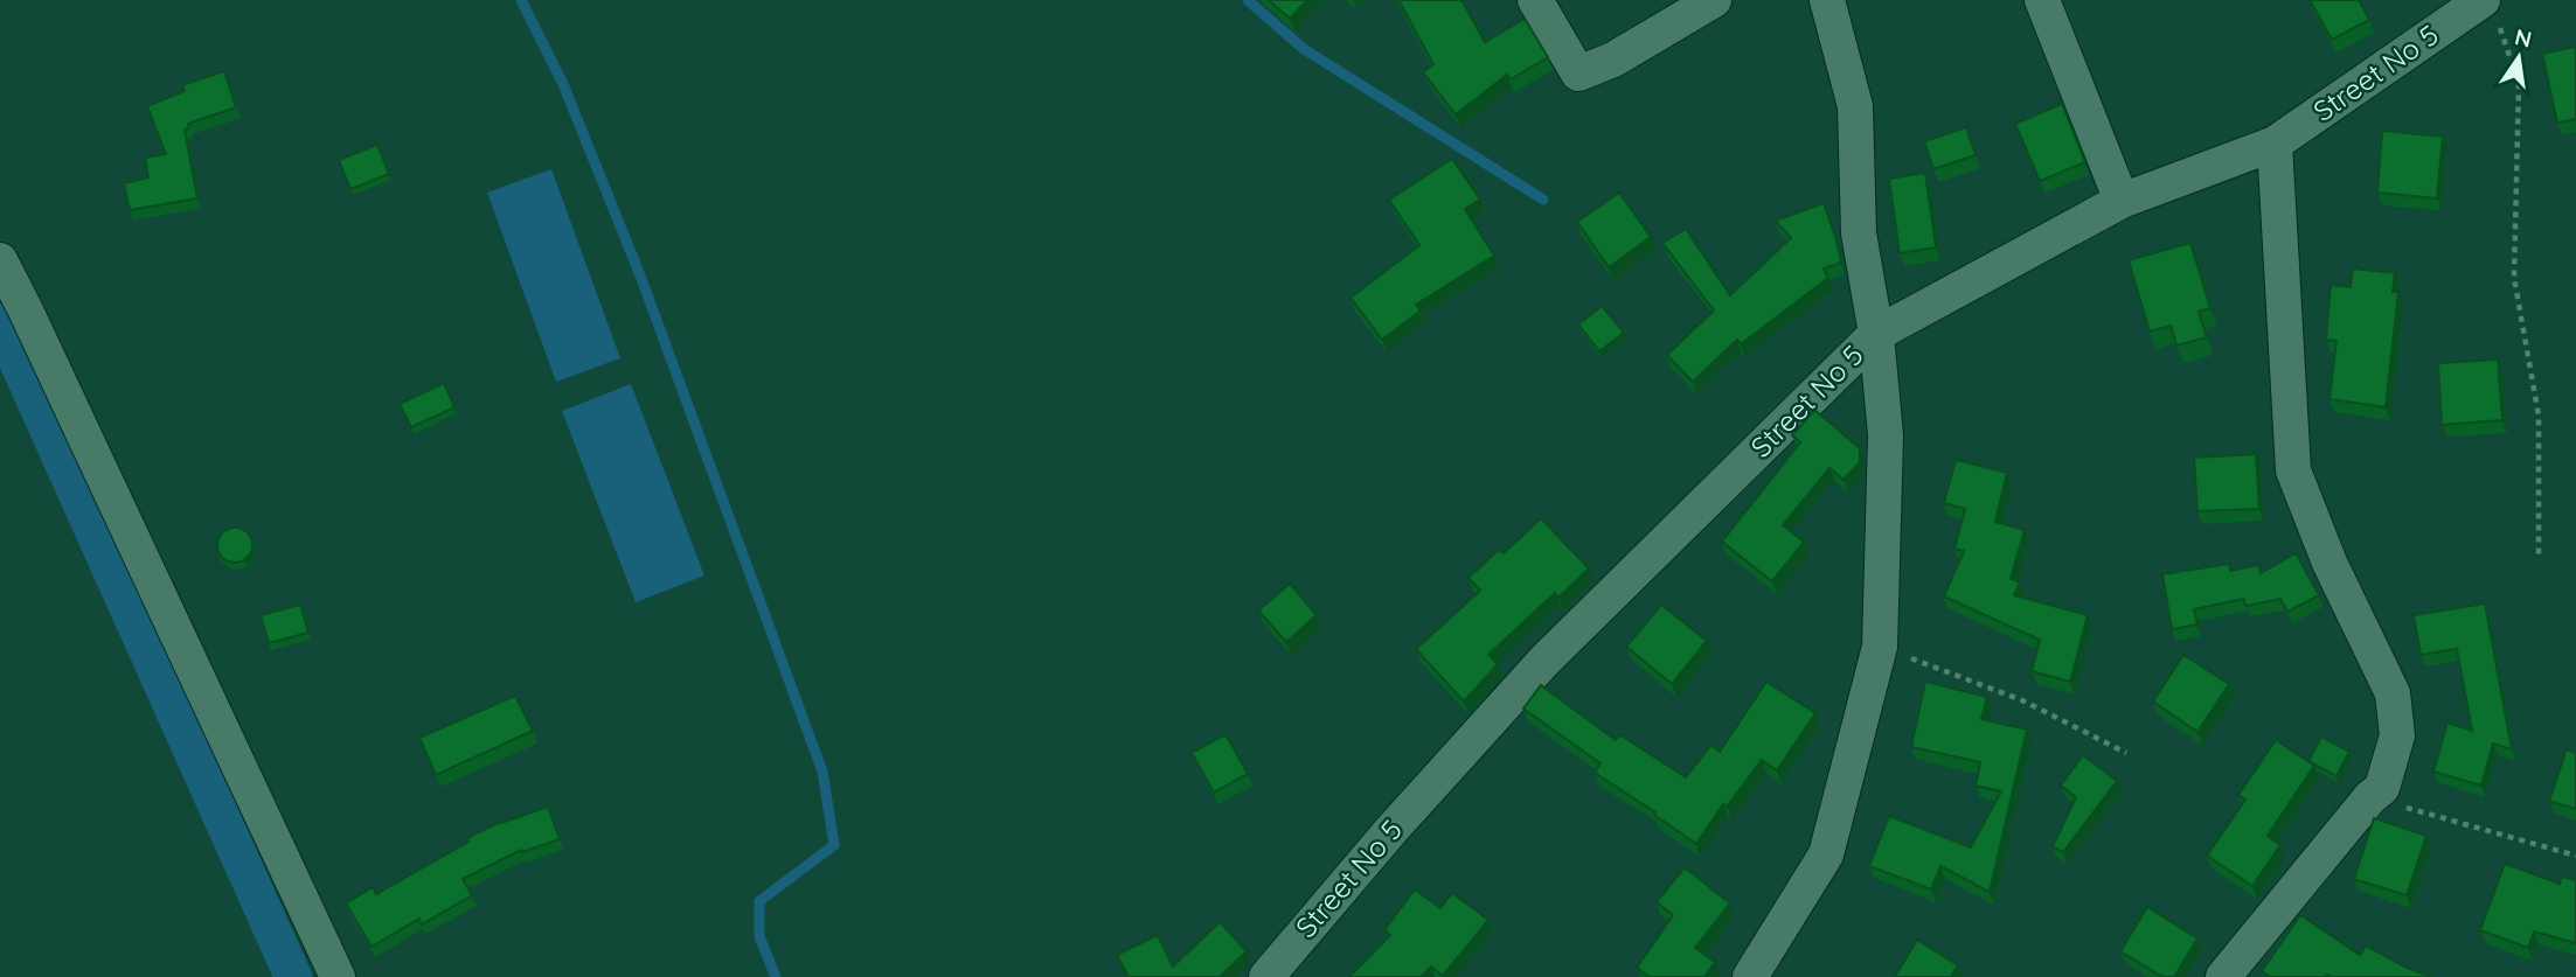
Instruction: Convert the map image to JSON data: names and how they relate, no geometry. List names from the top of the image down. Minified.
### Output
{"streets":{"street":["Street No 5"]},"north":"top"}
